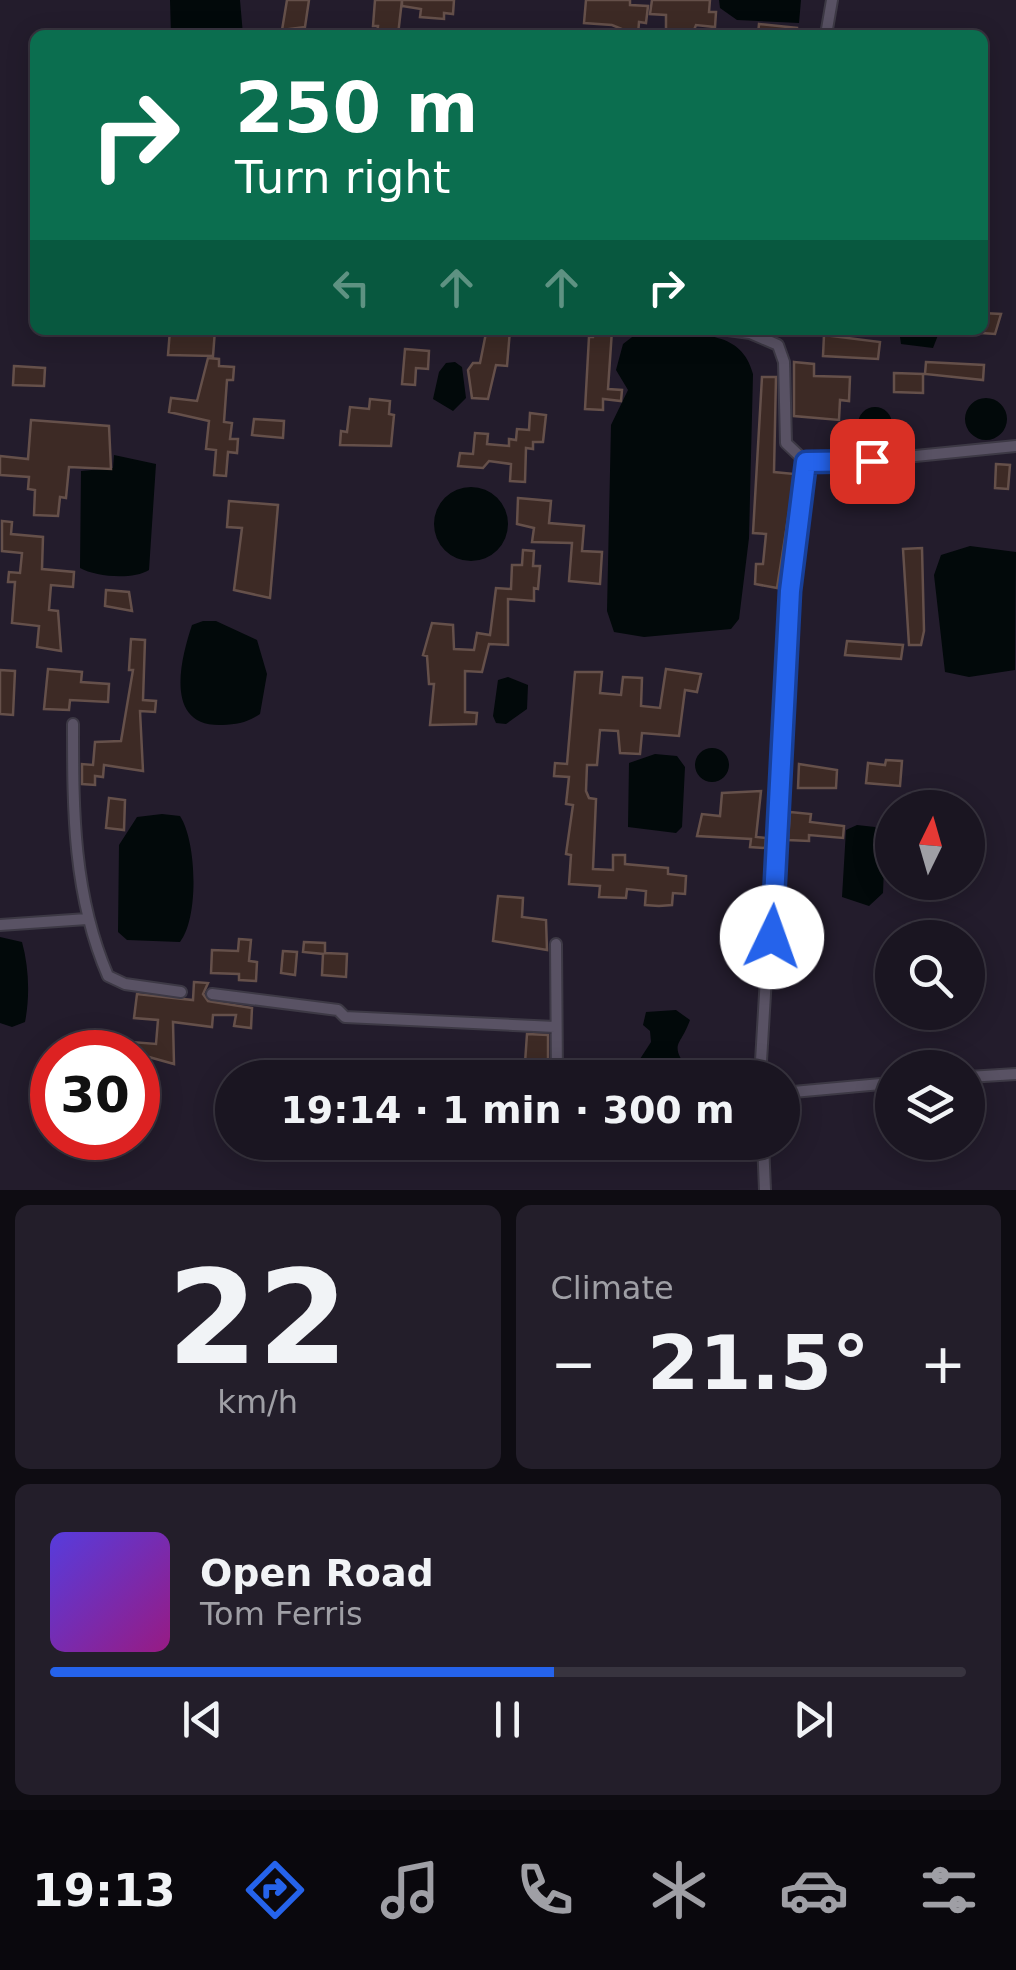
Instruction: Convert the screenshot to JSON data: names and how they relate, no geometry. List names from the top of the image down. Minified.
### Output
{"north":"top","page":{"turn":["250 m","Turn right"],"limit":"30","trip":"19:14 · 1 min · 300 m","tile":[["22","km/h"],"Climate"],"heat":["−","21.5°","+"],"song":["Open Road","Tom Ferris"],"tabs":"19:13"}}
